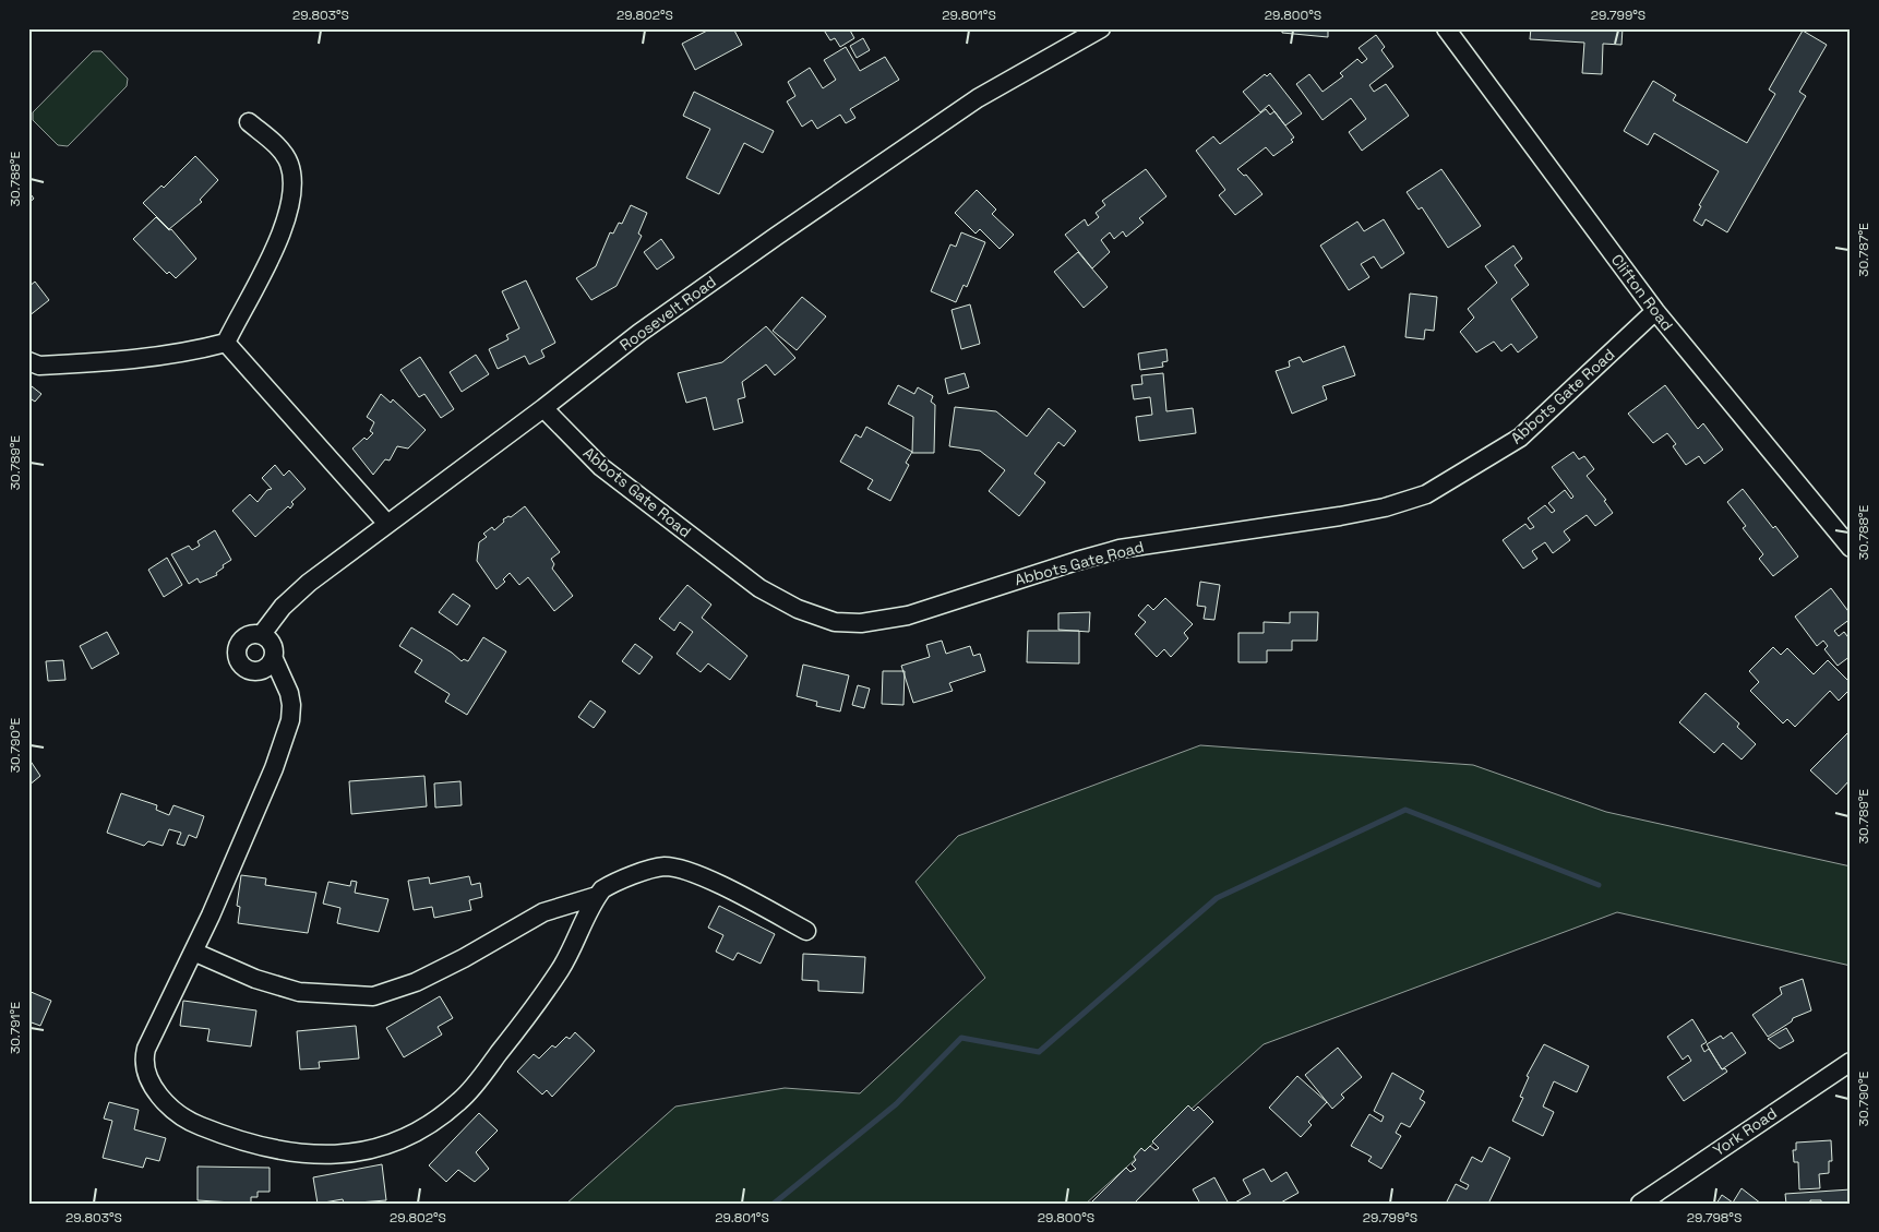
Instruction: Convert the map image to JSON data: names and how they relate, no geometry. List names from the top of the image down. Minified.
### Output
{"streets":{"street":["Clifton Road","Roosevelt Road","Abbots Gate Road","York Road"]},"crossings":[["Clifton Road","Abbots Gate Road"],["Roosevelt Road","Abbots Gate Road"]],"coordinates":["29.803°S","29.802°S","29.801°S","29.800°S","29.799°S","30.788°E","30.787°E","30.789°E","30.790°E","30.791°E","29.798°S"]}
